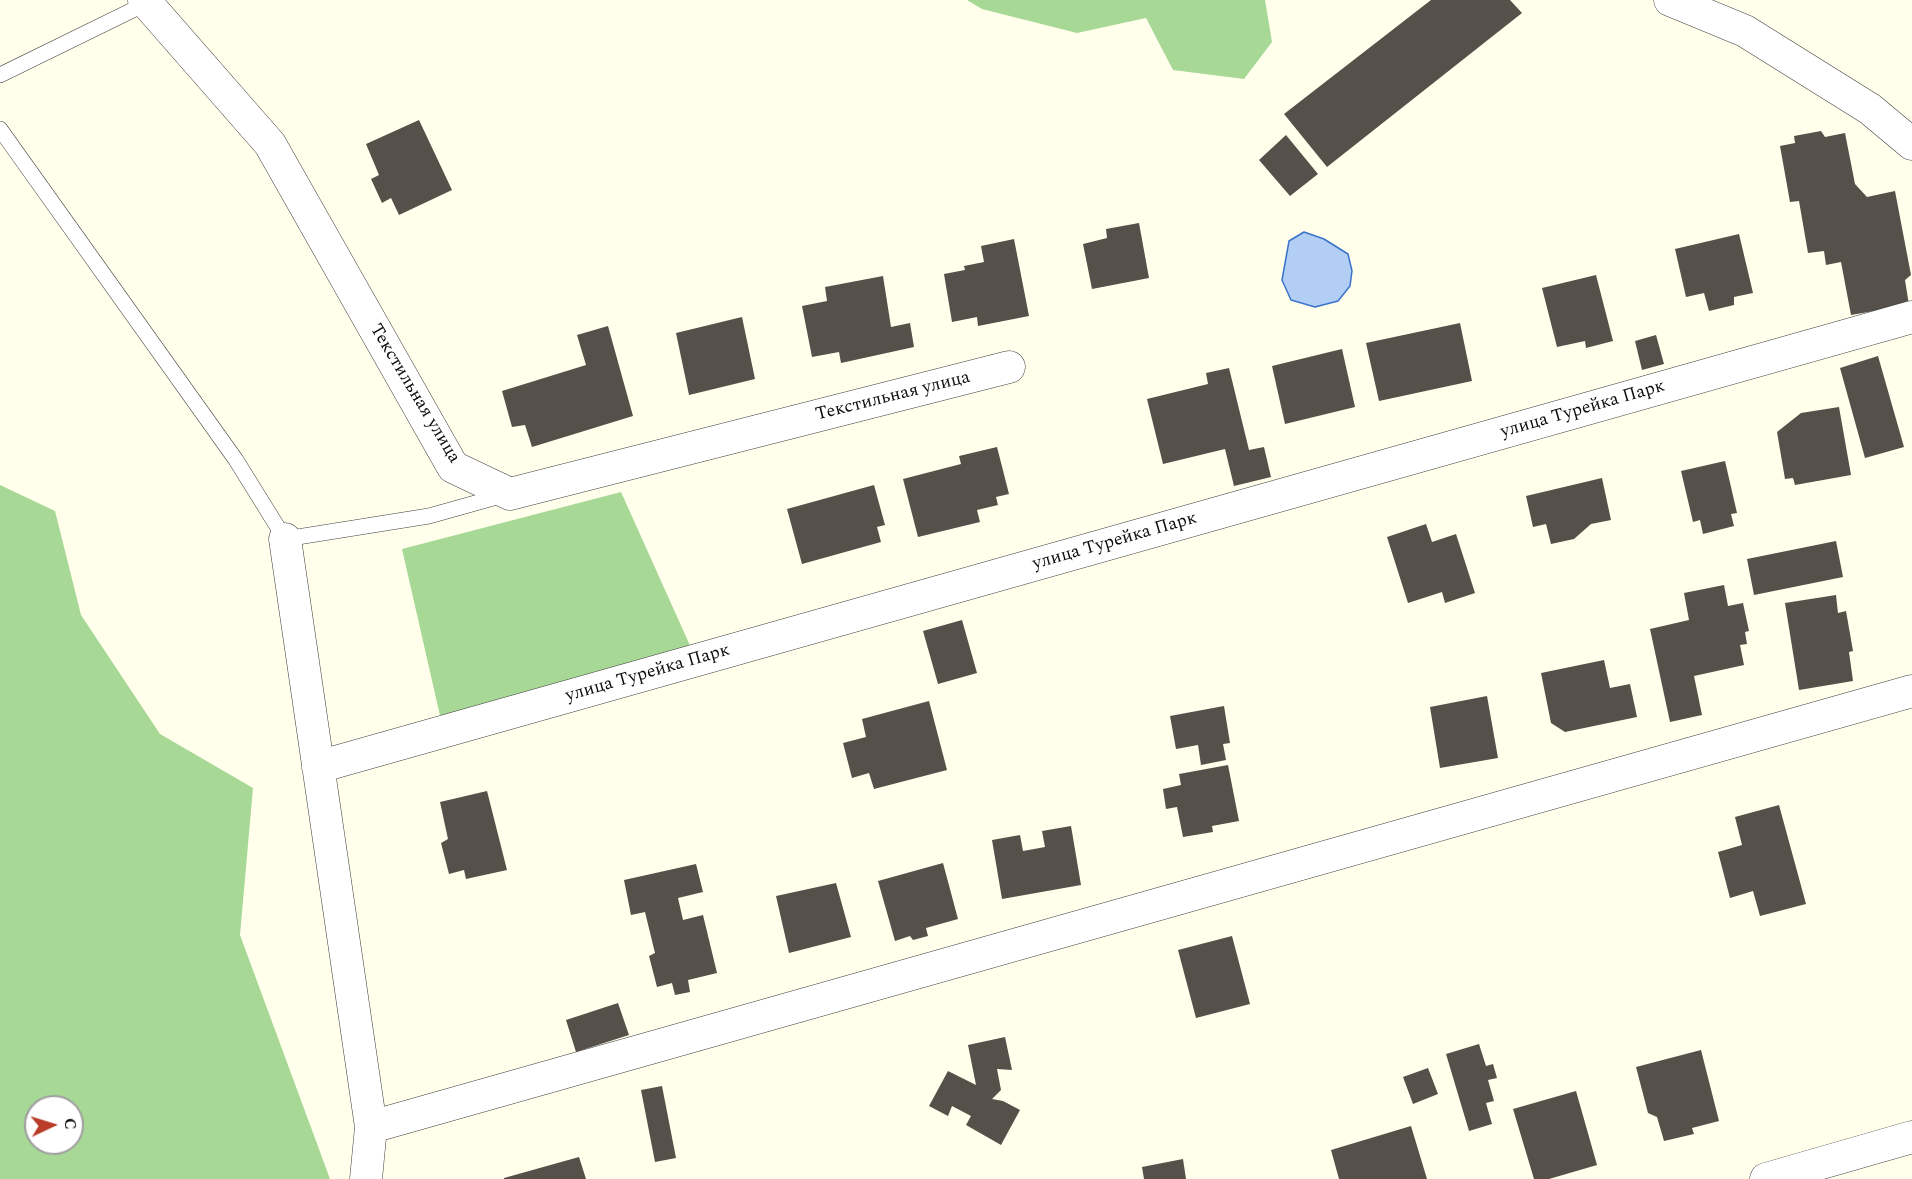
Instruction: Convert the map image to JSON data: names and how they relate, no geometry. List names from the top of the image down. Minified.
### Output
{"streets":{"street":["Текстильная улица","улица Турейка Парк"]},"north":"right"}
